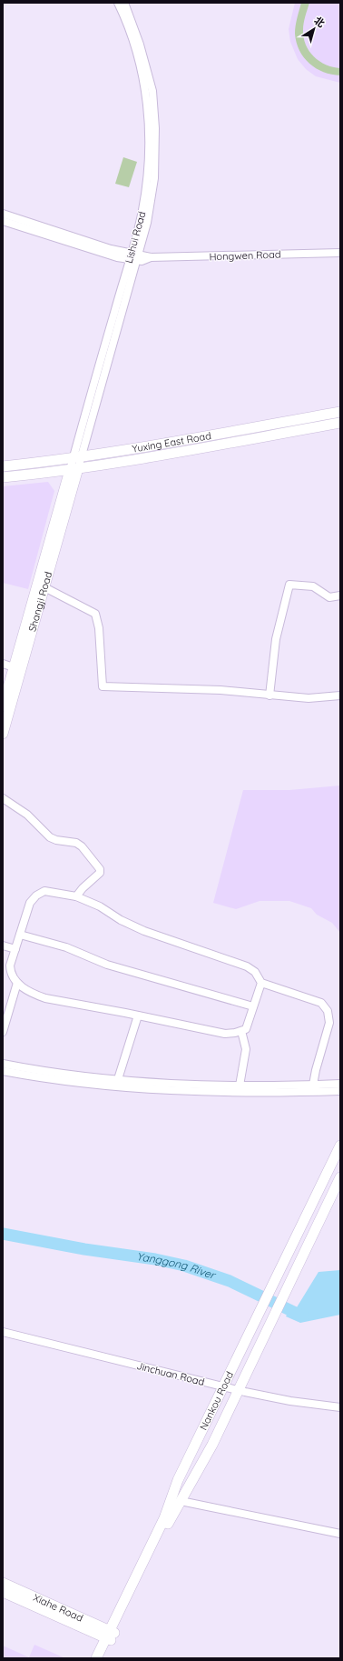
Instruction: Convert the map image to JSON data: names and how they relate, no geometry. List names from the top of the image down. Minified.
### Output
{"streets":{"main road":["Yuxing East Road","Shangji Road","Nankou Road","Xiahe Road"],"street":["Lishui Road","Hongwen Road","Jinchuan Road"]},"crossings":[["Lishui Road","Hongwen Road"],["Lishui Road","Yuxing East Road"],["Lishui Road","Shangji Road"],["Yuxing East Road","Shangji Road"],["Jinchuan Road","Nankou Road"],["Nankou Road","Xiahe Road"]],"water":["Yanggong River"],"north":"top right"}
